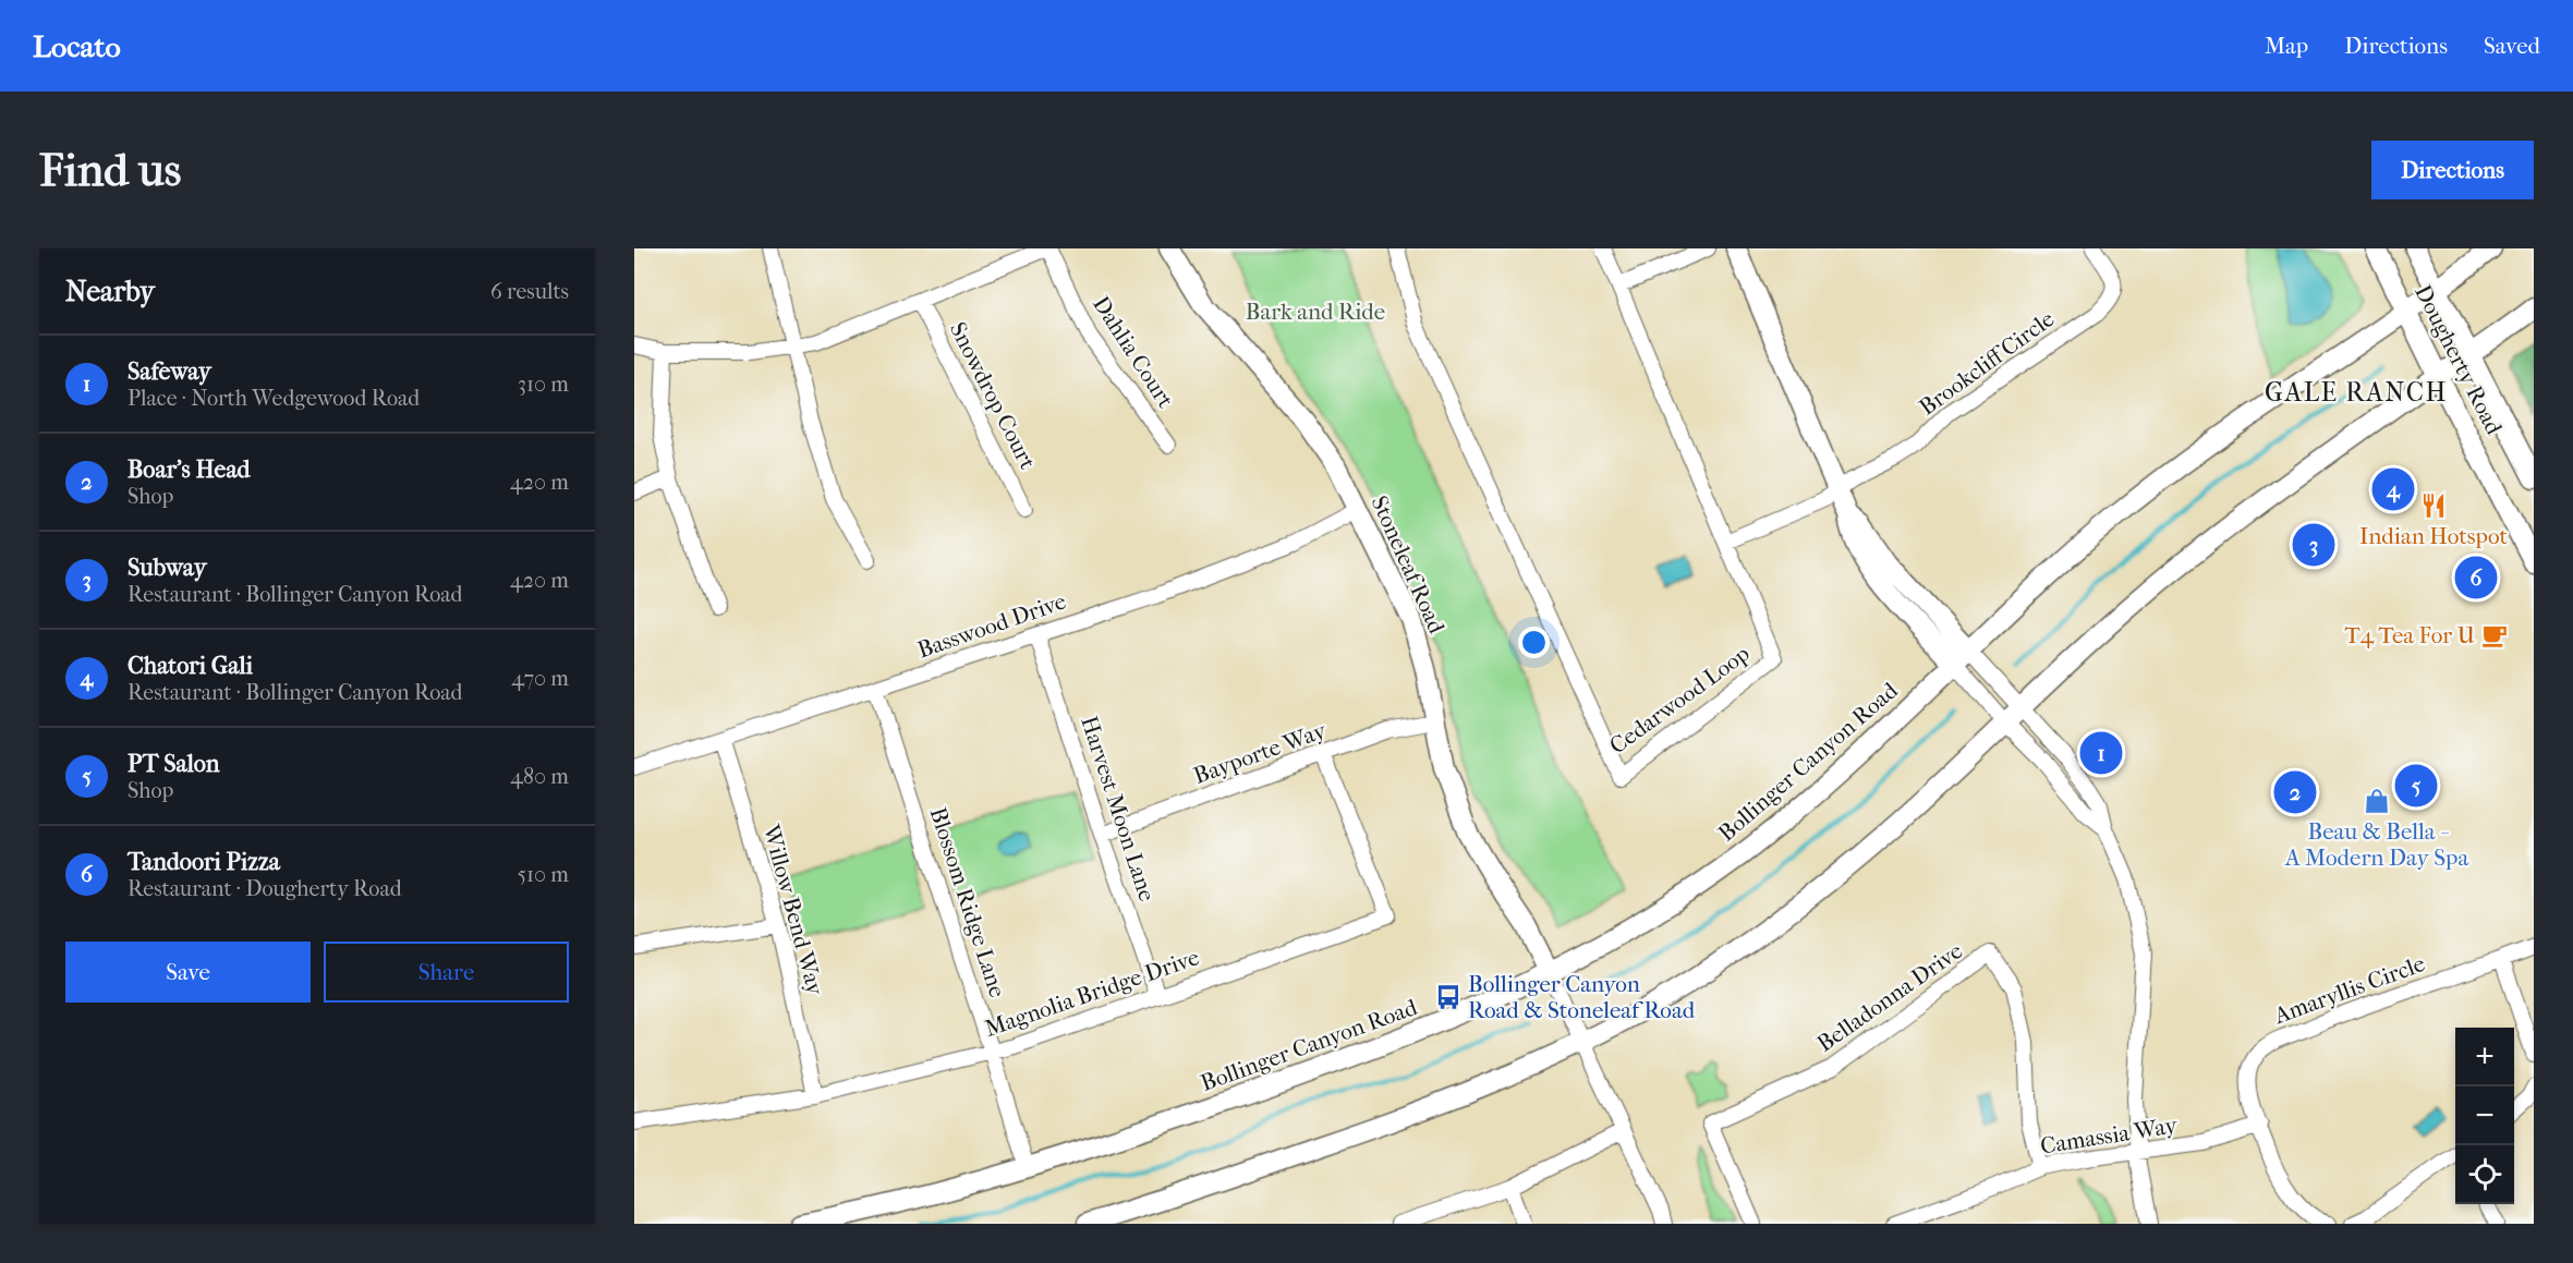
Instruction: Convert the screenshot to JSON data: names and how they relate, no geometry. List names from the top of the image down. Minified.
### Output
{"streets":{"main road":["Dougherty Road","Stoneleaf Road","Bollinger Canyon Road"],"street":["Dahlia Court","Brookcliff Circle","Snowdrop Court","Basswood Drive","Cedarwood Loop","Bayporte Way","Harvest Moon Lane","Blossom Ridge Lane","Willow Bend Way","Amaryllis Circle","Magnolia Bridge Drive","Belladonna Drive","Camassia Way"]},"crossings":[["Dougherty Road","Bollinger Canyon Road"],["Brookcliff Circle","Cedarwood Loop"],["Stoneleaf Road","Basswood Drive"],["Stoneleaf Road","Bayporte Way"],["Stoneleaf Road","Bollinger Canyon Road"],["Basswood Drive","Harvest Moon Lane"],["Basswood Drive","Blossom Ridge Lane"],["Basswood Drive","Willow Bend Way"],["Bayporte Way","Harvest Moon Lane"],["Bayporte Way","Magnolia Bridge Drive"],["Bollinger Canyon Road","Blossom Ridge Lane"],["Harvest Moon Lane","Magnolia Bridge Drive"],["Blossom Ridge Lane","Magnolia Bridge Drive"],["Willow Bend Way","Magnolia Bridge Drive"],["Amaryllis Circle","Camassia Way"],["Belladonna Drive","Camassia Way"]],"districts":["GALE RANCH"],"parks":["Bark and Ride"],"places":{"restaurant":["Indian Hotspot"],"cafe":["T4 Tea For U"],"shop":["Beau & Bella - A Modern Day Spa"],"bus stop":["Bollinger Canyon Road & Stoneleaf Road"]},"page":{"header":"Locato","nav":["Map","Directions","Saved"],"buttons":["Directions",["Save","Share"]],"title":"Find us","heading":["Nearby","6 results"],"list":[{"mark":"1","name":"Safeway","note":"Place · North Wedgewood Road","value":"310 m"},{"mark":"2","name":"Boar's Head","note":"Shop","value":"420 m"},{"mark":"3","name":"Subway","note":"Restaurant · Bollinger Canyon Road","value":"420 m"},{"mark":"4","name":"Chatori Gali","note":"Restaurant · Bollinger Canyon Road","value":"470 m"},{"mark":"5","name":"PT Salon","note":"Shop","value":"480 m"},{"mark":"6","name":"Tandoori Pizza","note":"Restaurant · Dougherty Road","value":"510 m"}],"pins":["4","3","6","1","5","2"],"map_buttons":["+","−"]}}
